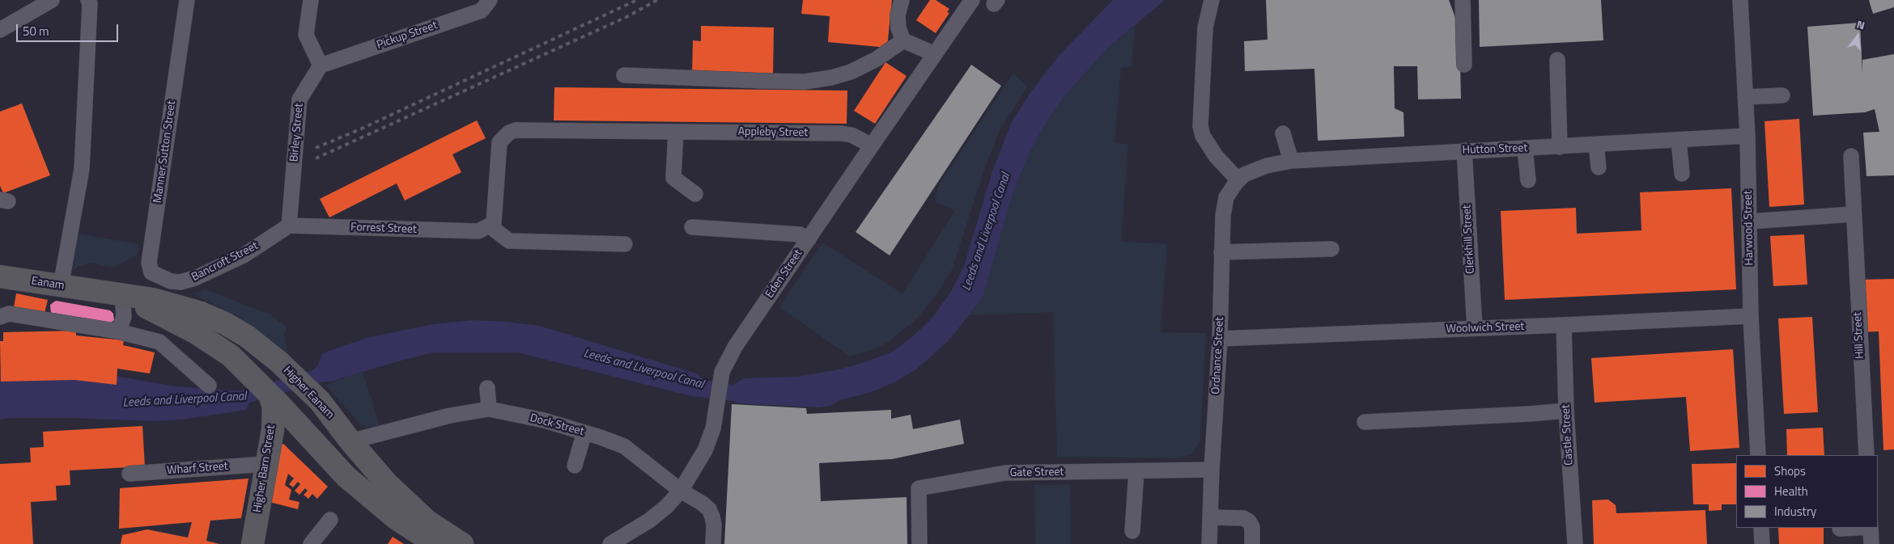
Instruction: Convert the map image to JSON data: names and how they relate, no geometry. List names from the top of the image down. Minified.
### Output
{"streets":{"highway":["Eanam","Higher Eanam","Higher Barn Street"],"street":["Pickup Street","Birley Street","Appleby Street","Hutton Street","Manner Sutton Street","Harwood Street","Forrest Street","Clerkhill Street","Bancroft Street","Eden Street","Woolwich Street","Hill Street","Ordnance Street","Dock Street","Castle Street","Wharf Street","Gate Street"]},"crossings":[["Pickup Street","Birley Street"],["Birley Street","Forrest Street"],["Birley Street","Bancroft Street"],["Appleby Street","Forrest Street"],["Appleby Street","Eden Street"],["Hutton Street","Harwood Street"],["Hutton Street","Clerkhill Street"],["Hutton Street","Ordnance Street"],["Manner Sutton Street","Bancroft Street"],["Harwood Street","Woolwich Street"],["Forrest Street","Bancroft Street"],["Clerkhill Street","Woolwich Street"],["Eden Street","Dock Street"],["Eanam","Higher Eanam"],["Woolwich Street","Ordnance Street"],["Woolwich Street","Castle Street"],["Ordnance Street","Gate Street"],["Higher Eanam","Dock Street"],["Higher Eanam","Higher Barn Street"],["Wharf Street","Higher Barn Street"]],"water":["Leeds and Liverpool Canal"],"legend":["Shops","Health","Industry"],"scale_bar":"50 m","north":"top"}
